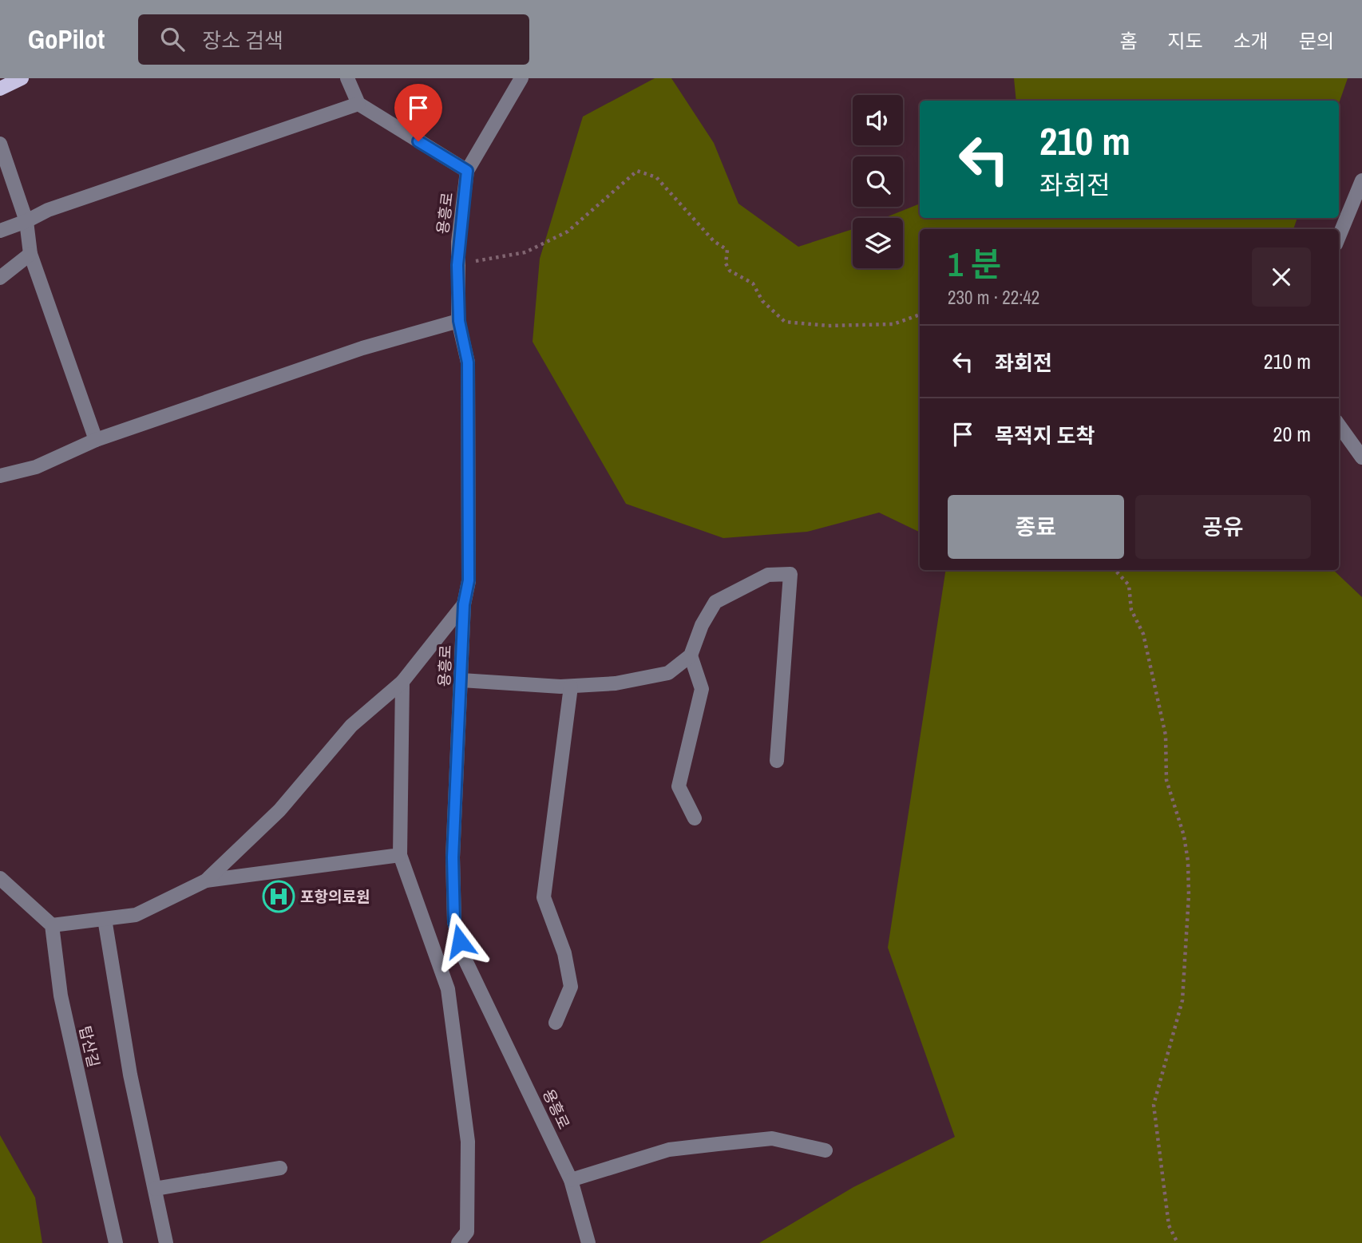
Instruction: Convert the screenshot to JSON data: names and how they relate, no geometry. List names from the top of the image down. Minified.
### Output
{"streets":{"street":["용흥로","탑산길"]},"places":{"hospital":["포항의료원"]},"page":{"header":"GoPilot","search":"장소 검색","nav":["홈","지도","소개","문의"],"turn":["210 m","좌회전"],"heading":["1 분","230 m · 22:42"],"list":[{"name":"좌회전","value":"210 m"},{"name":"목적지 도착","value":"20 m"}],"buttons":["종료","공유"]}}
